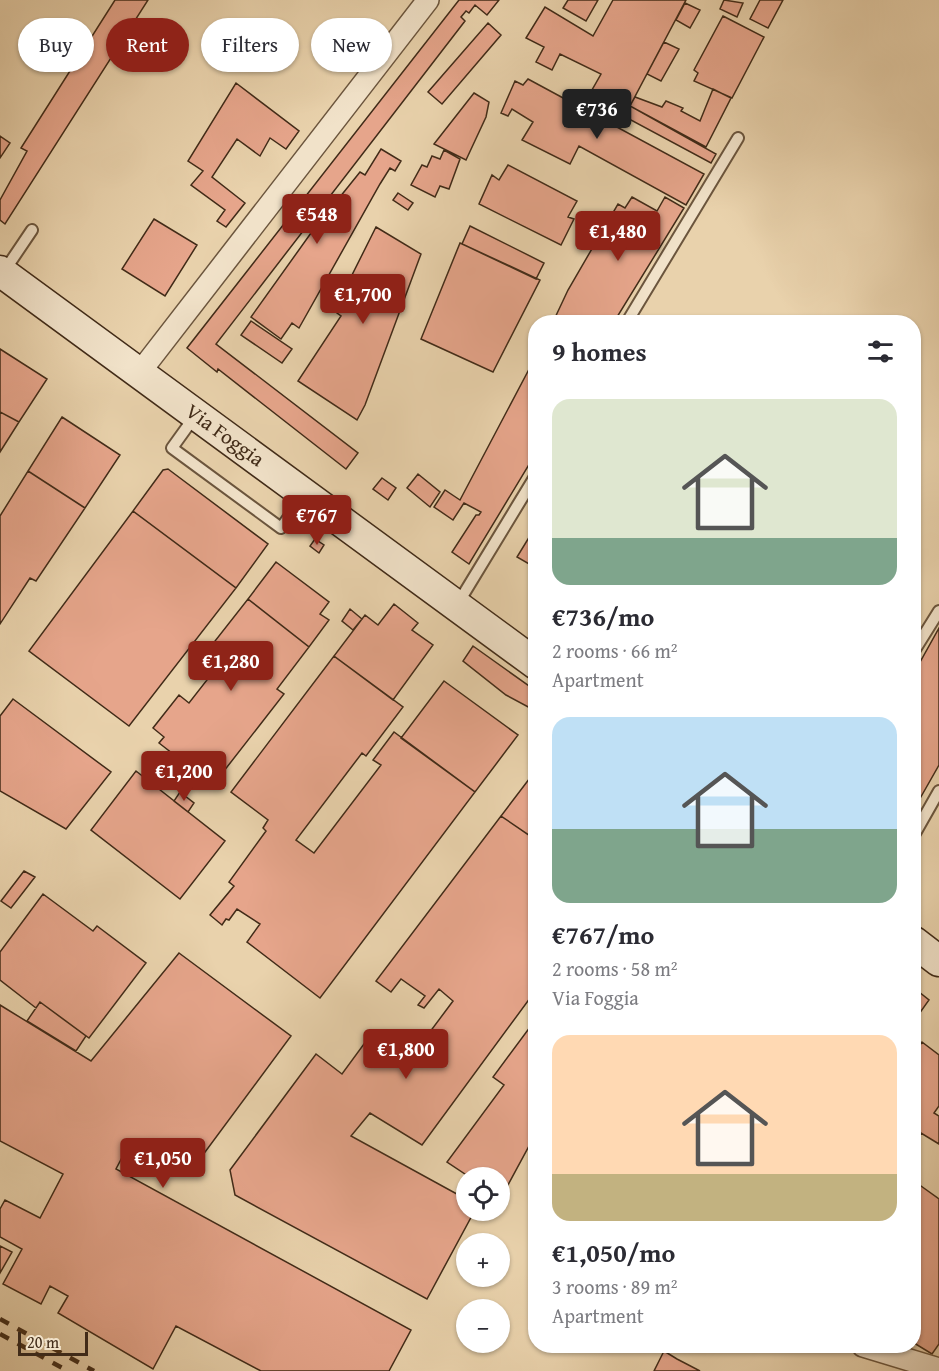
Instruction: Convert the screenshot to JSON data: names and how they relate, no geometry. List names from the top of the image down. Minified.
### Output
{"streets":{"main road":["Via Foggia"]},"scale_bar":"20 m","page":{"chip":["Buy","Rent","Filters","New"],"price":["€736","€548","€1,480","€1,700","€767","€1,280","€1,200","€1,800","€1,050"],"heading":"9 homes","list":[{"name":"€736/mo","note":"2 rooms · 66 m² · Apartment"},{"name":"€767/mo","note":"2 rooms · 58 m² · Via Foggia"},{"name":"€1,050/mo","note":"3 rooms · 89 m² · Apartment"}],"map_buttons":["+","−"],"scale":"20 m"}}
